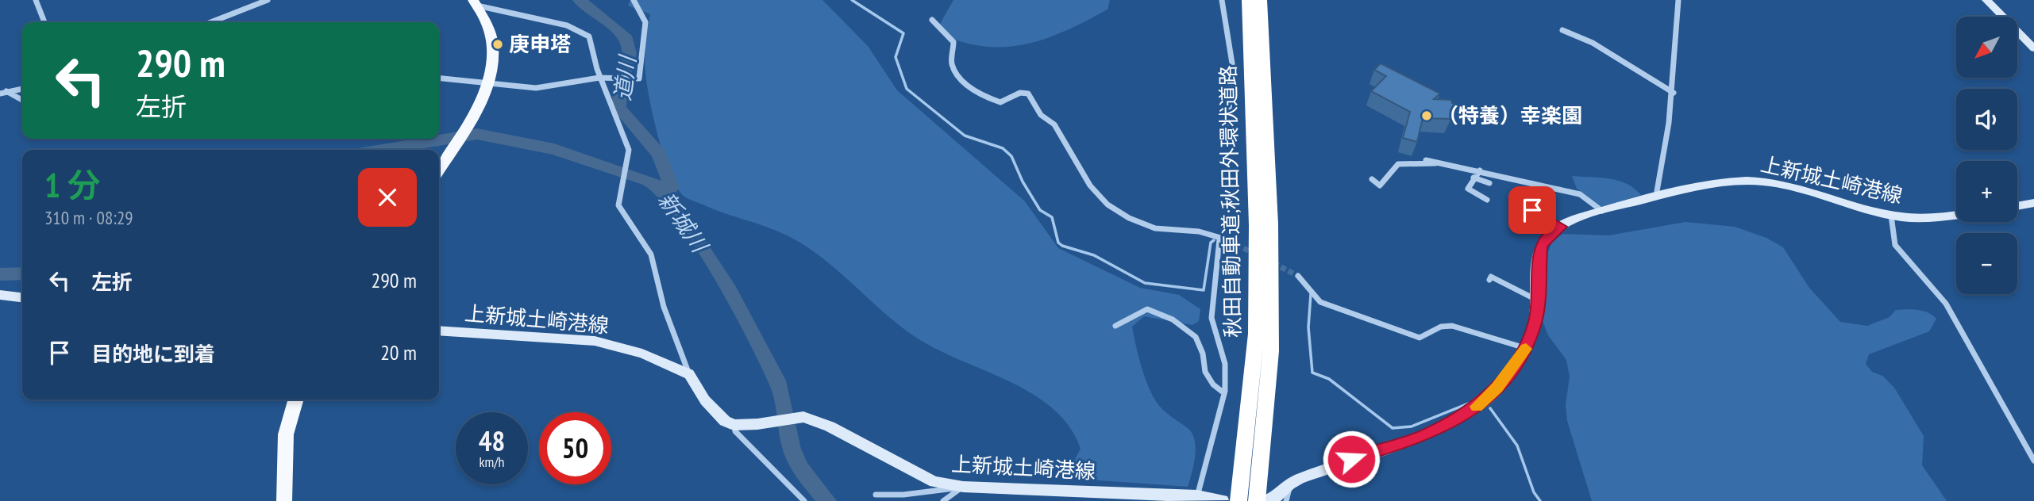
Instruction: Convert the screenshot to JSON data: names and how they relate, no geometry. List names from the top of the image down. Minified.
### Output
{"streets":{"highway":["秋田自動車道;秋田外環状道路"],"main road":["上新城土崎港線"]},"water":["道川","新城川"],"places":["庚申塔","（特養）幸楽園"],"north":"bottom left","page":{"map_buttons":["+","−"],"turn":["290 m","左折"],"heading":["1 分","310 m · 08:29"],"list":[{"name":"左折","value":"290 m"},{"name":"目的地に到着","value":"20 m"}],"speed":"48 km/h","limit":"50"}}
